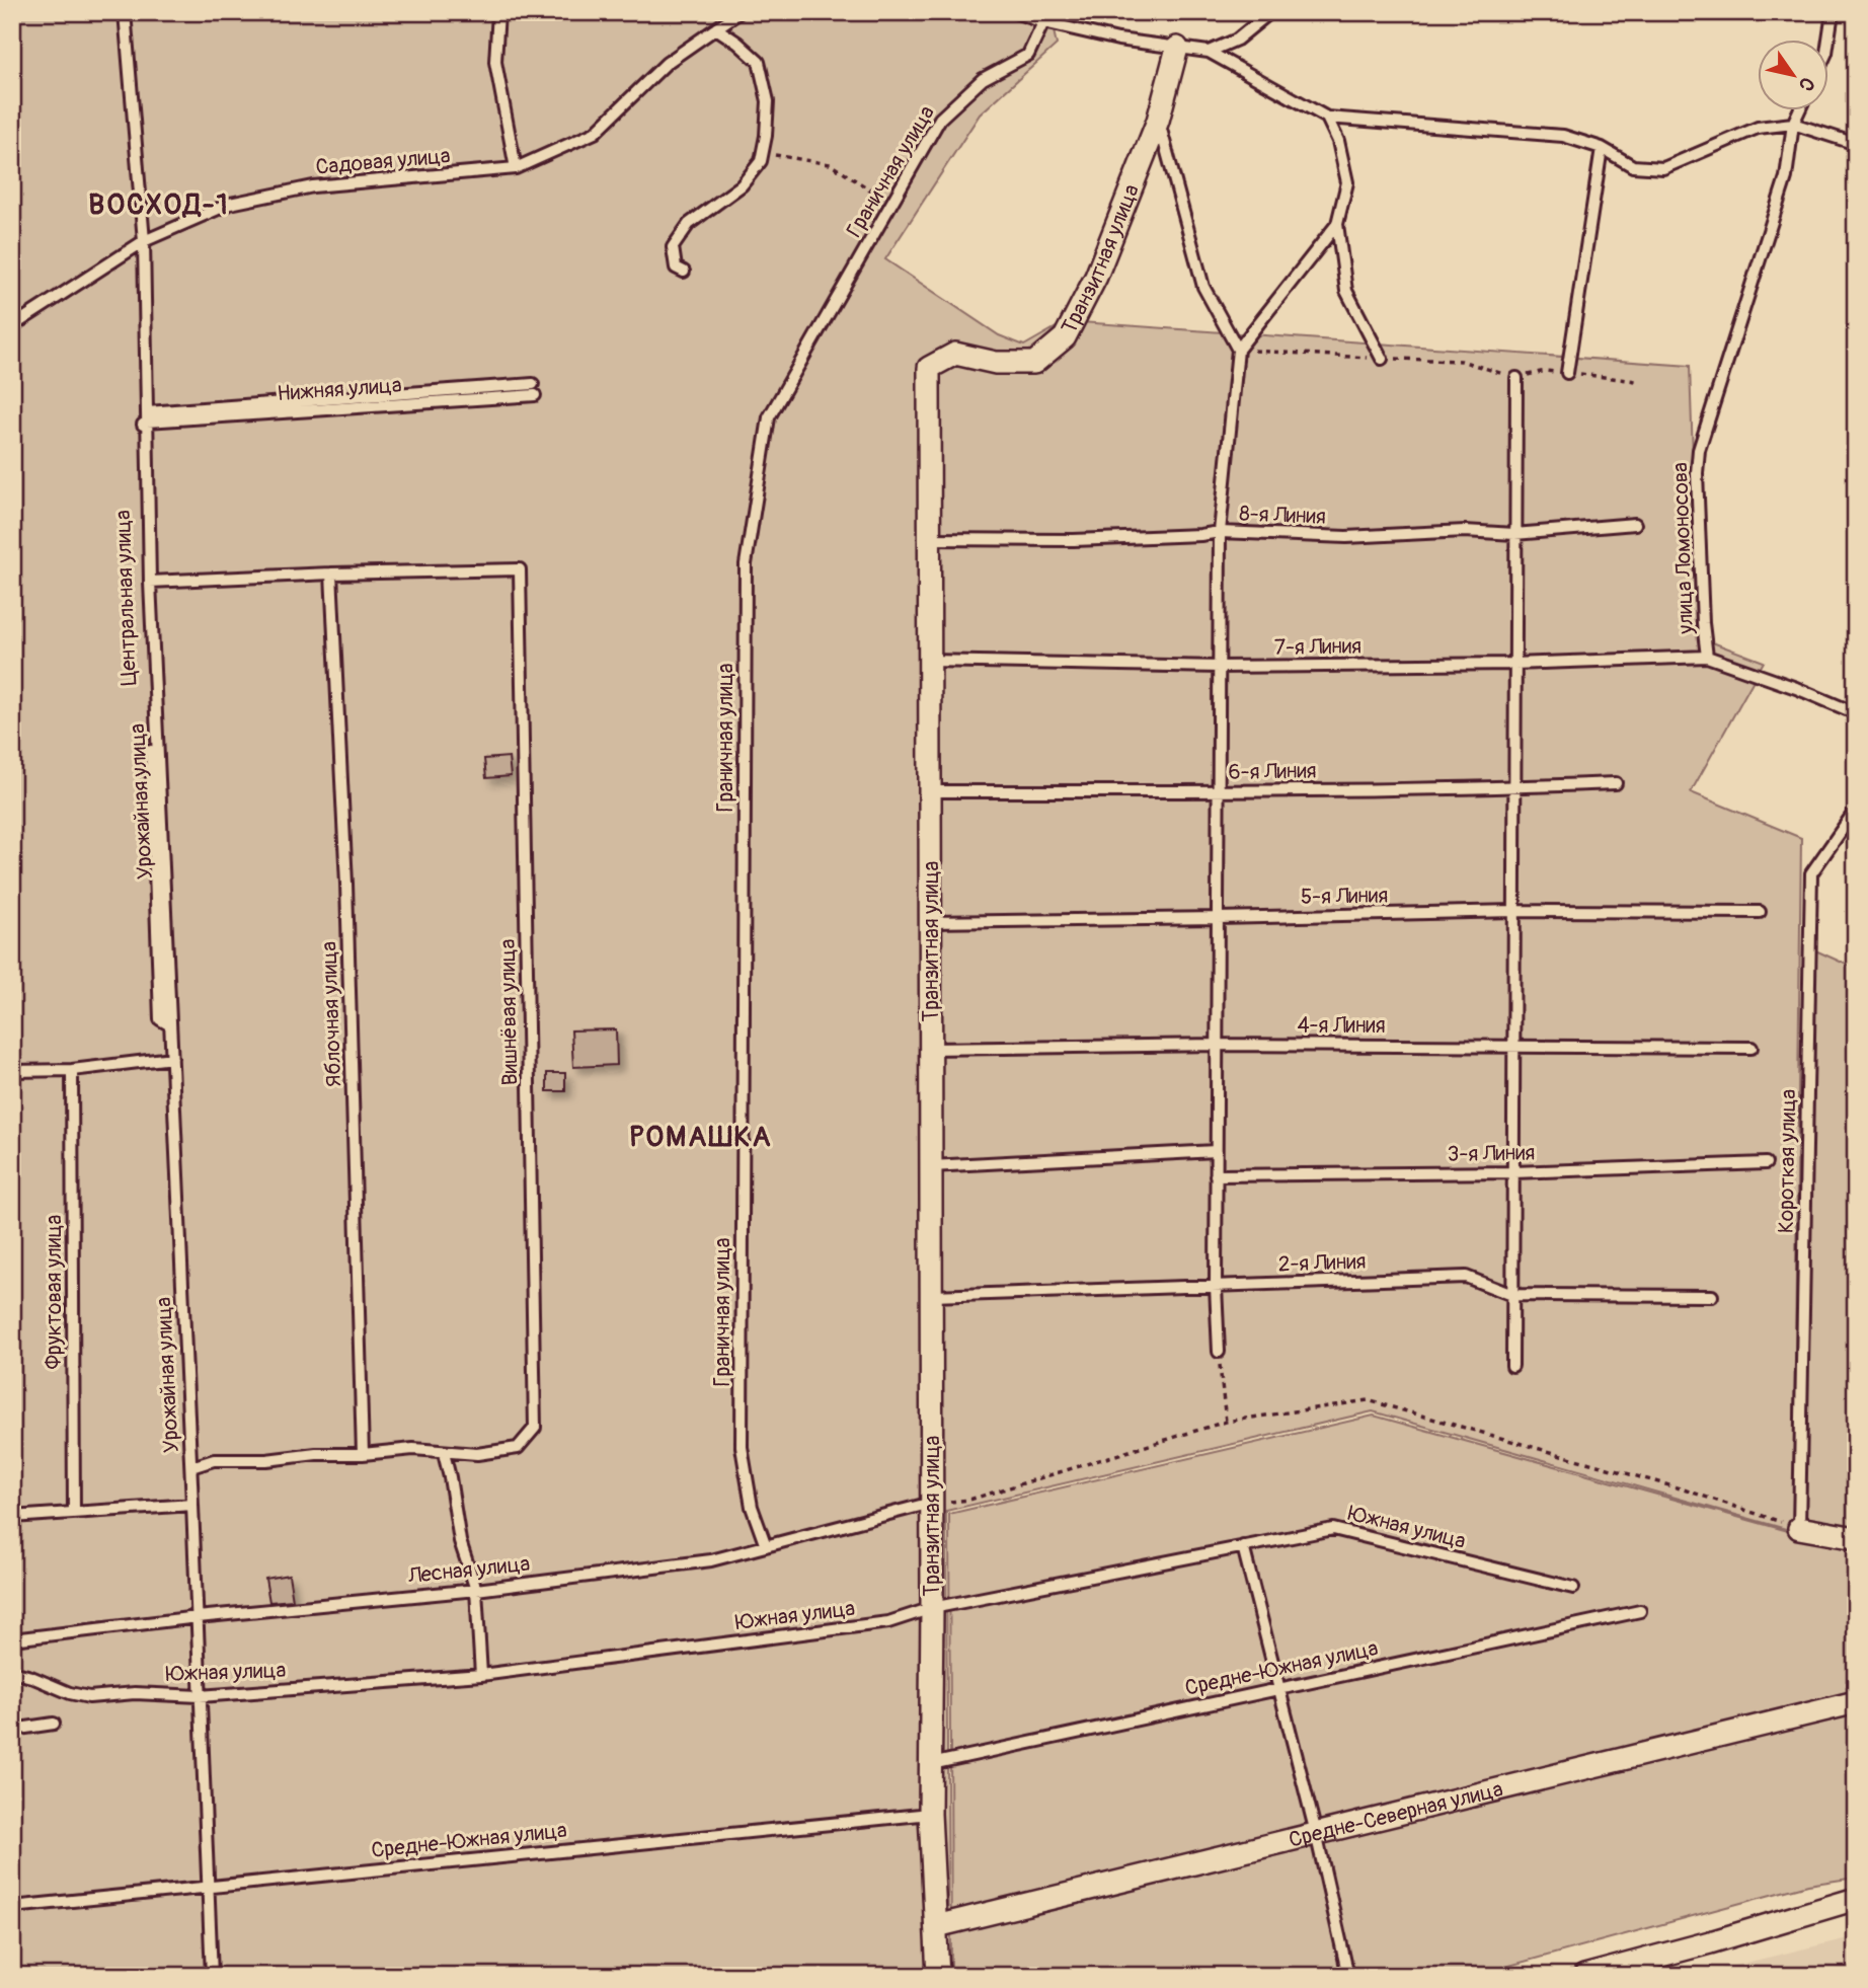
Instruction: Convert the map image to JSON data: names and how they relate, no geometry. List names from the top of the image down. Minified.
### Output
{"streets":{"street":["Транзитная улица","Средне-Северная улица"],"lane":["Садовая улица","Граничная улица","8-я Линия","улица Ломоносова","Центральная улица","7-я Линия","6-я Линия","Урожайная улица","5-я Линия","Вишнёвая улица","Яблочная улица","4-я Линия","3-я Линия","Короткая улица","2-я Линия","Фруктовая улица","Южная улица","Лесная улица","Средне-Южная улица"]},"crossings":[["Садовая улица","Урожайная улица"],["Граничная улица","Лесная улица"],["Транзитная улица","8-я Линия"],["Транзитная улица","7-я Линия"],["Транзитная улица","6-я Линия"],["Транзитная улица","5-я Линия"],["Транзитная улица","4-я Линия"],["Транзитная улица","2-я Линия"],["Транзитная улица","Южная улица"],["Транзитная улица","Лесная улица"],["Транзитная улица","Средне-Южная улица"],["Транзитная улица","Средне-Северная улица"],["улица Ломоносова","7-я Линия"],["Центральная улица","Урожайная улица"],["Урожайная улица","Южная улица"],["Урожайная улица","Лесная улица"],["Урожайная улица","Средне-Южная улица"],["Вишнёвая улица","Яблочная улица"]],"districts":["ВОСХОД-1","РОМАШКА"],"north":"bottom right"}
